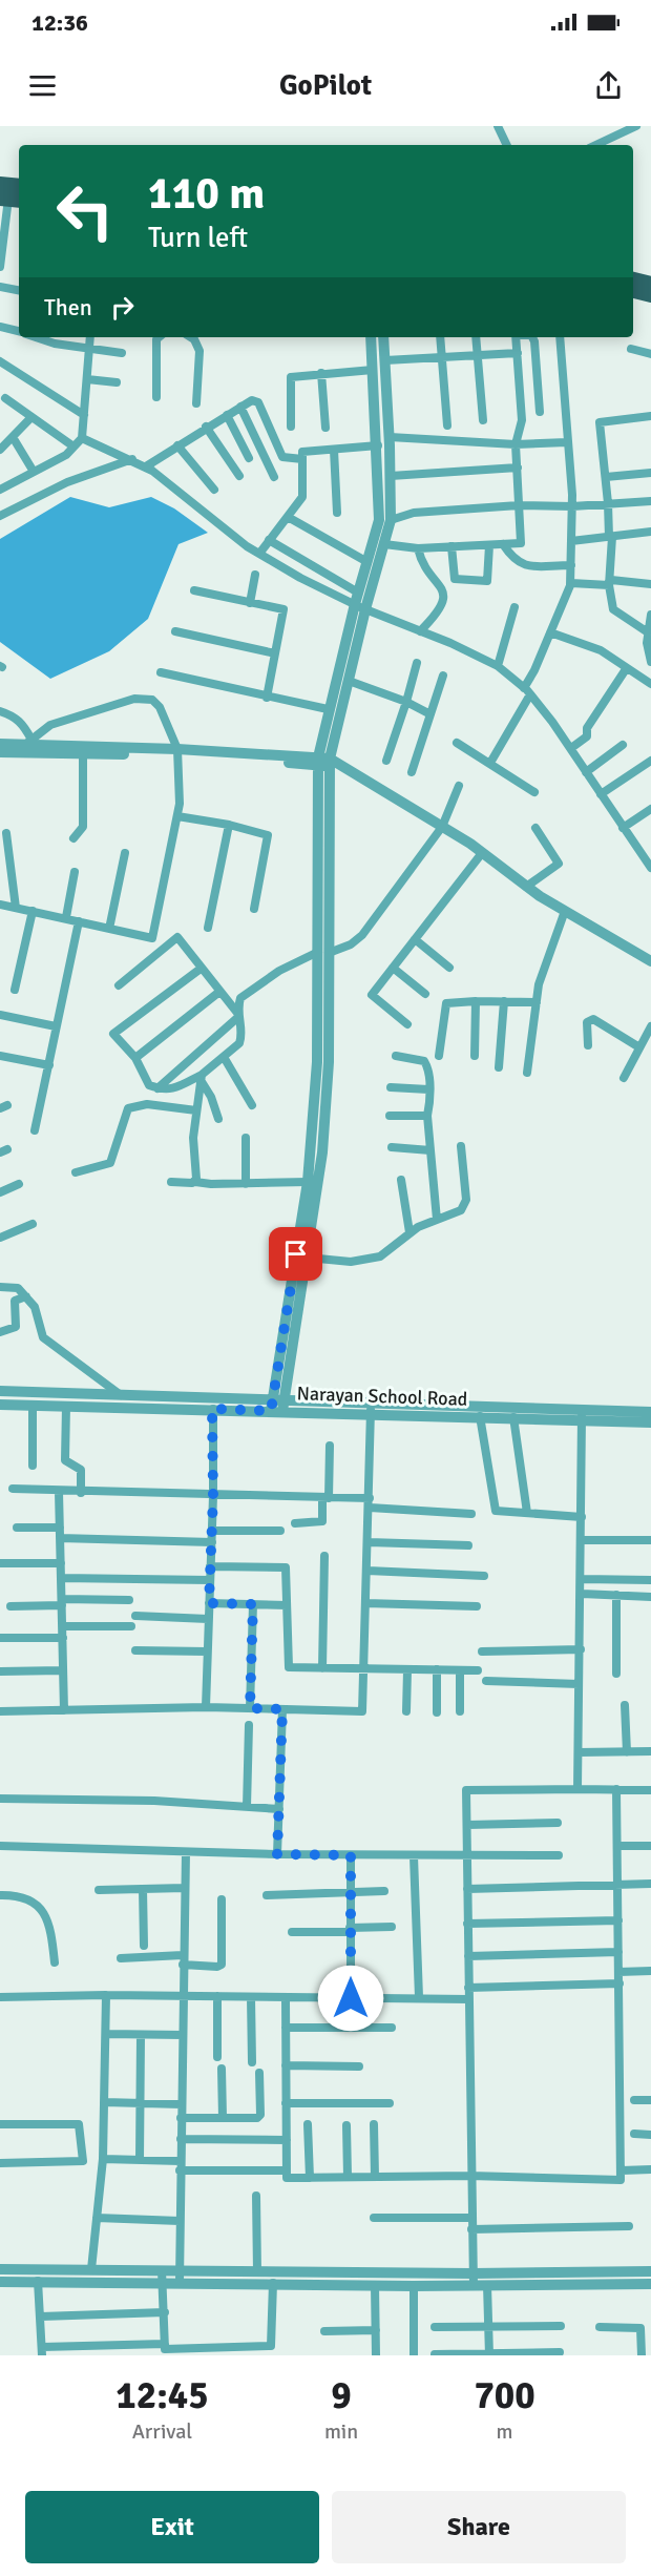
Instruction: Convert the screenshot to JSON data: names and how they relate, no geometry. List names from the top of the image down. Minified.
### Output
{"streets":{"street":["Narayan School Road"]},"page":{"status":"12:36","header":"GoPilot","turn":["110 m","Turn left"],"then":"Then","eta":["12:45","Arrival","9","min","700","m"],"buttons":["Exit","Share"]}}
